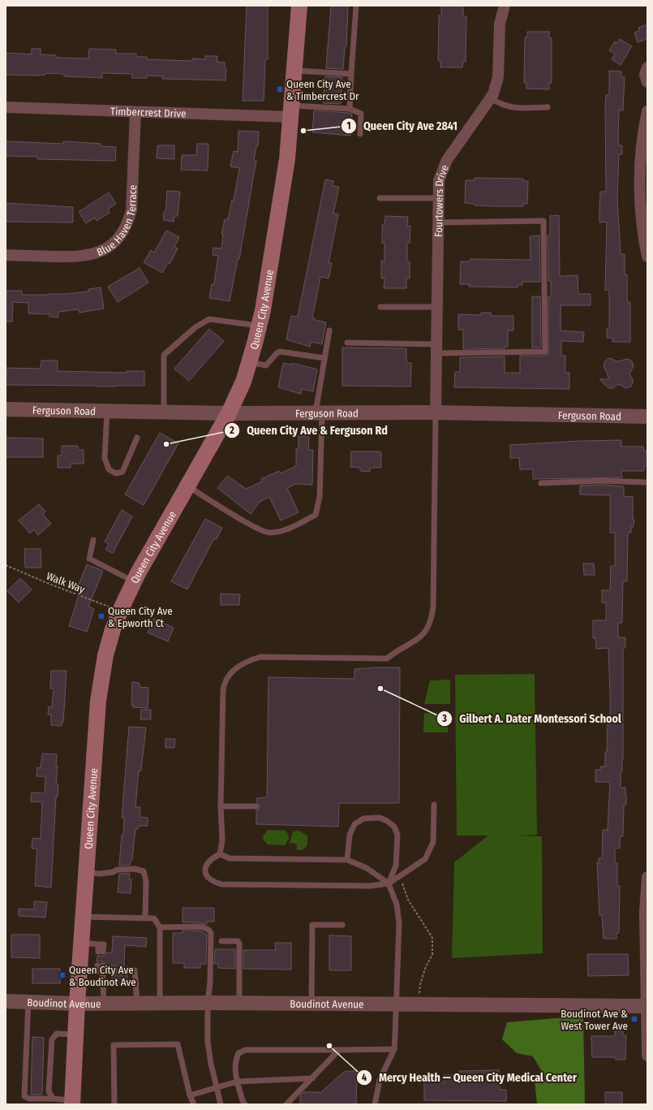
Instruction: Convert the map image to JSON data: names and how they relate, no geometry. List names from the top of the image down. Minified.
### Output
{"streets":{"main road":["Queen City Avenue"],"street":["Timbercrest Drive","Fourtowers Drive","Blue Haven Terrace","Ferguson Road","Boudinot Avenue"],"path":["Walk Way"]},"crossings":[["Timbercrest Drive","Blue Haven Terrace"],["Timbercrest Drive","Queen City Avenue"],["Fourtowers Drive","Ferguson Road"],["Queen City Avenue","Ferguson Road"],["Queen City Avenue","Walk Way"],["Queen City Avenue","Boudinot Avenue"]],"places":{"transit":["Queen City Ave & Timbercrest Dr","Queen City Ave & Epworth Ct","Queen City Ave & Boudinot Ave","Boudinot Ave & West Tower Ave"],"other":["Queen City Ave 2841","Queen City Ave & Ferguson Rd","Gilbert A. Dater Montessori School","Mercy Health — Queen City Medical Center"]}}
